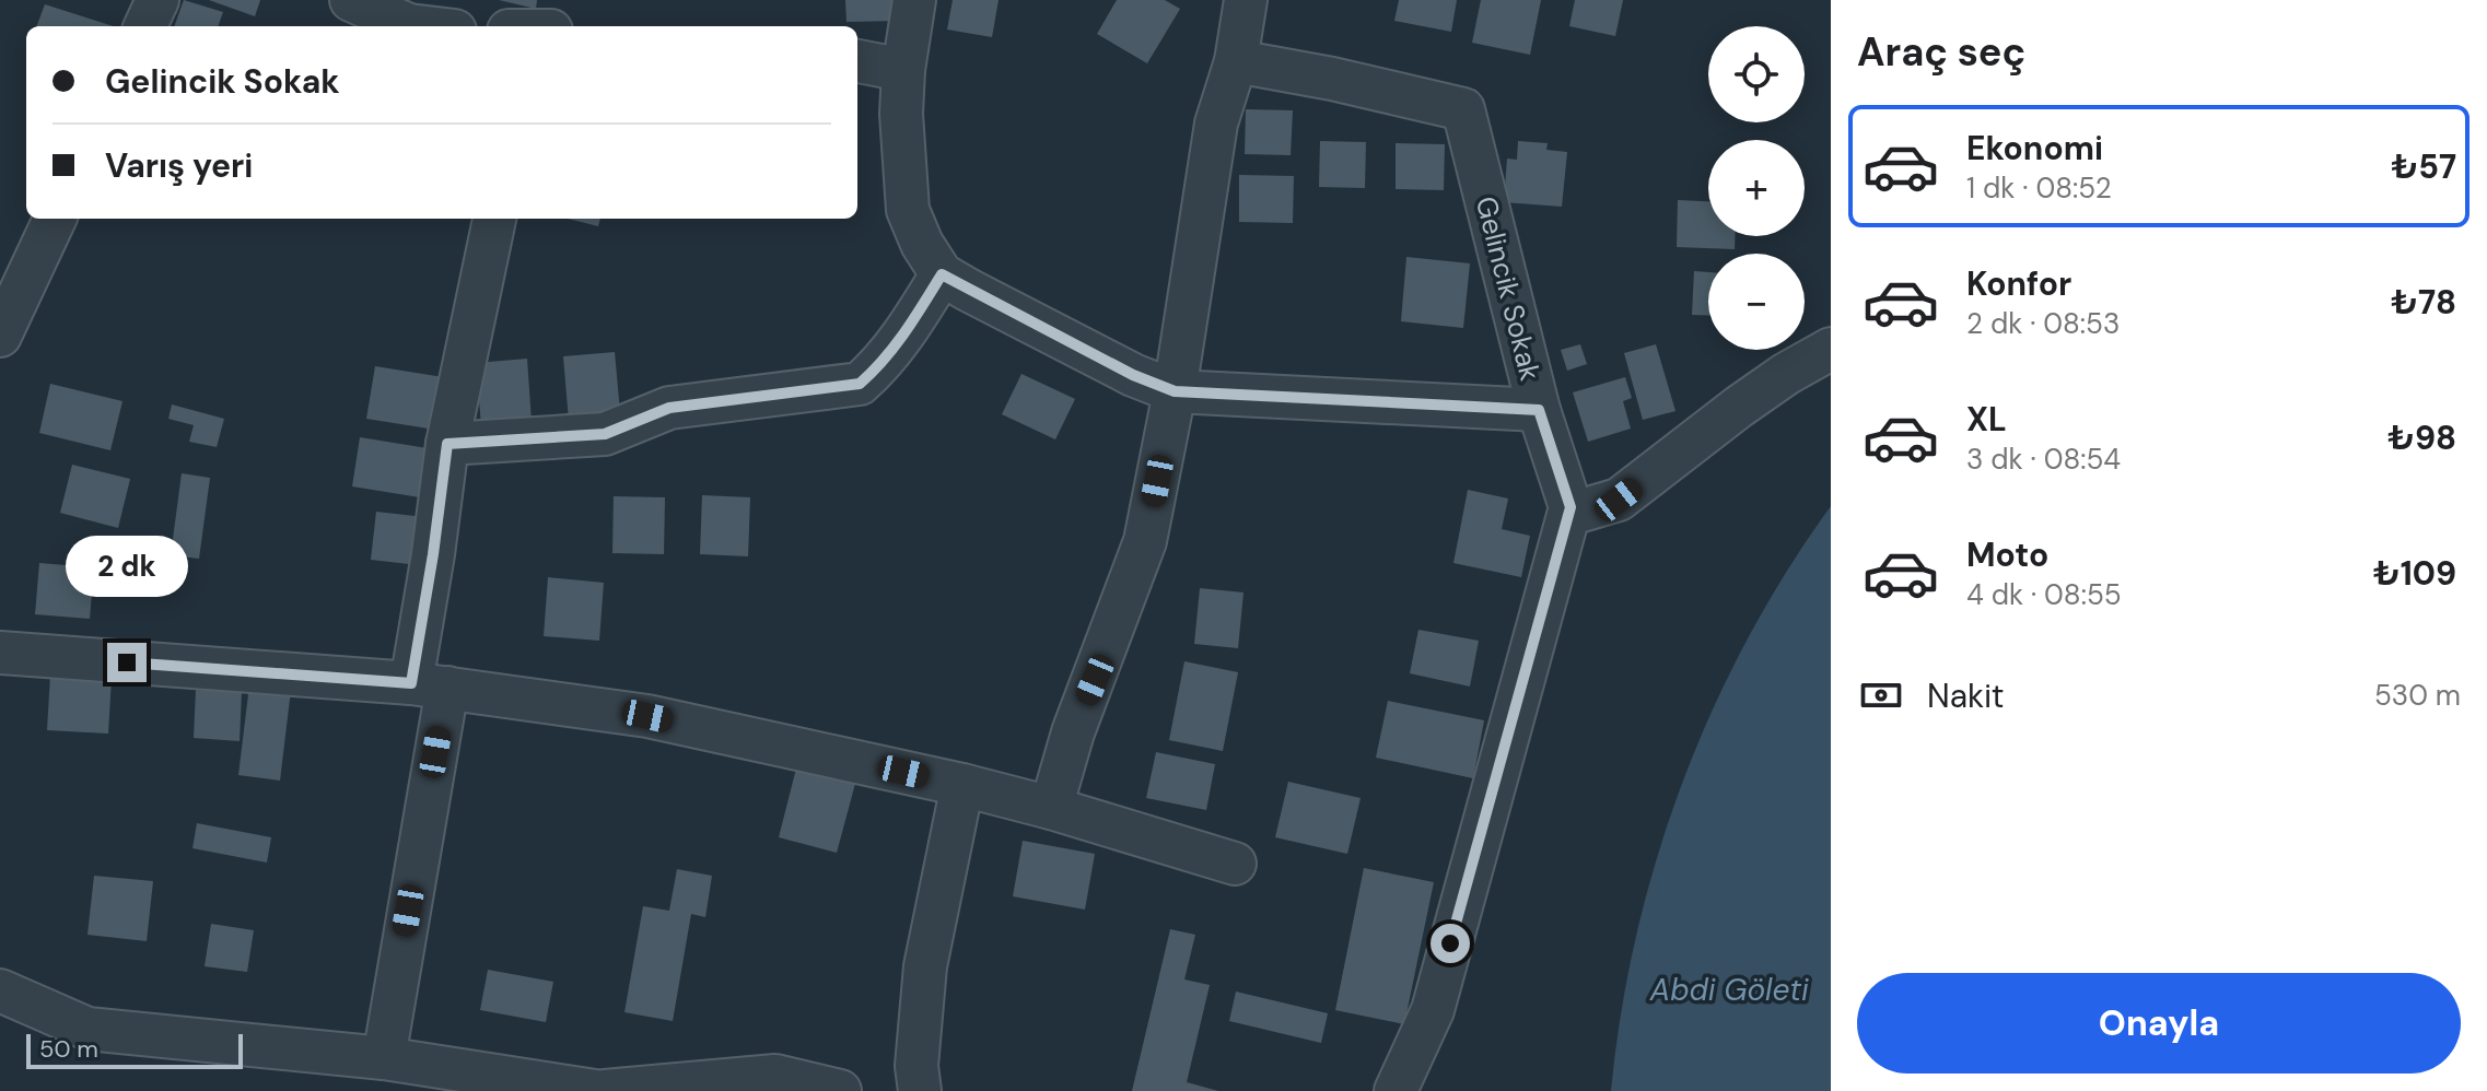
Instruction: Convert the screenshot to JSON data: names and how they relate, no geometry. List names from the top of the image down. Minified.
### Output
{"streets":{"street":["Gelincik Sokak"]},"water":["Abdi Göleti"],"scale_bar":"50 m","page":{"heading":"Araç seç","map_buttons":["+","−"],"banner":["Gelincik Sokak","Varış yeri"],"list":[{"name":"Ekonomi","note":"1 dk · 08:52","value":"₺57"},{"name":"Konfor","note":"2 dk · 08:53","value":"₺78"},{"name":"XL","note":"3 dk · 08:54","value":"₺98"},{"name":"Moto","note":"4 dk · 08:55","value":"₺109"}],"bubble":"2 dk","pay":["Nakit","530 m"],"buttons":"Onayla","scale":"50 m"}}
